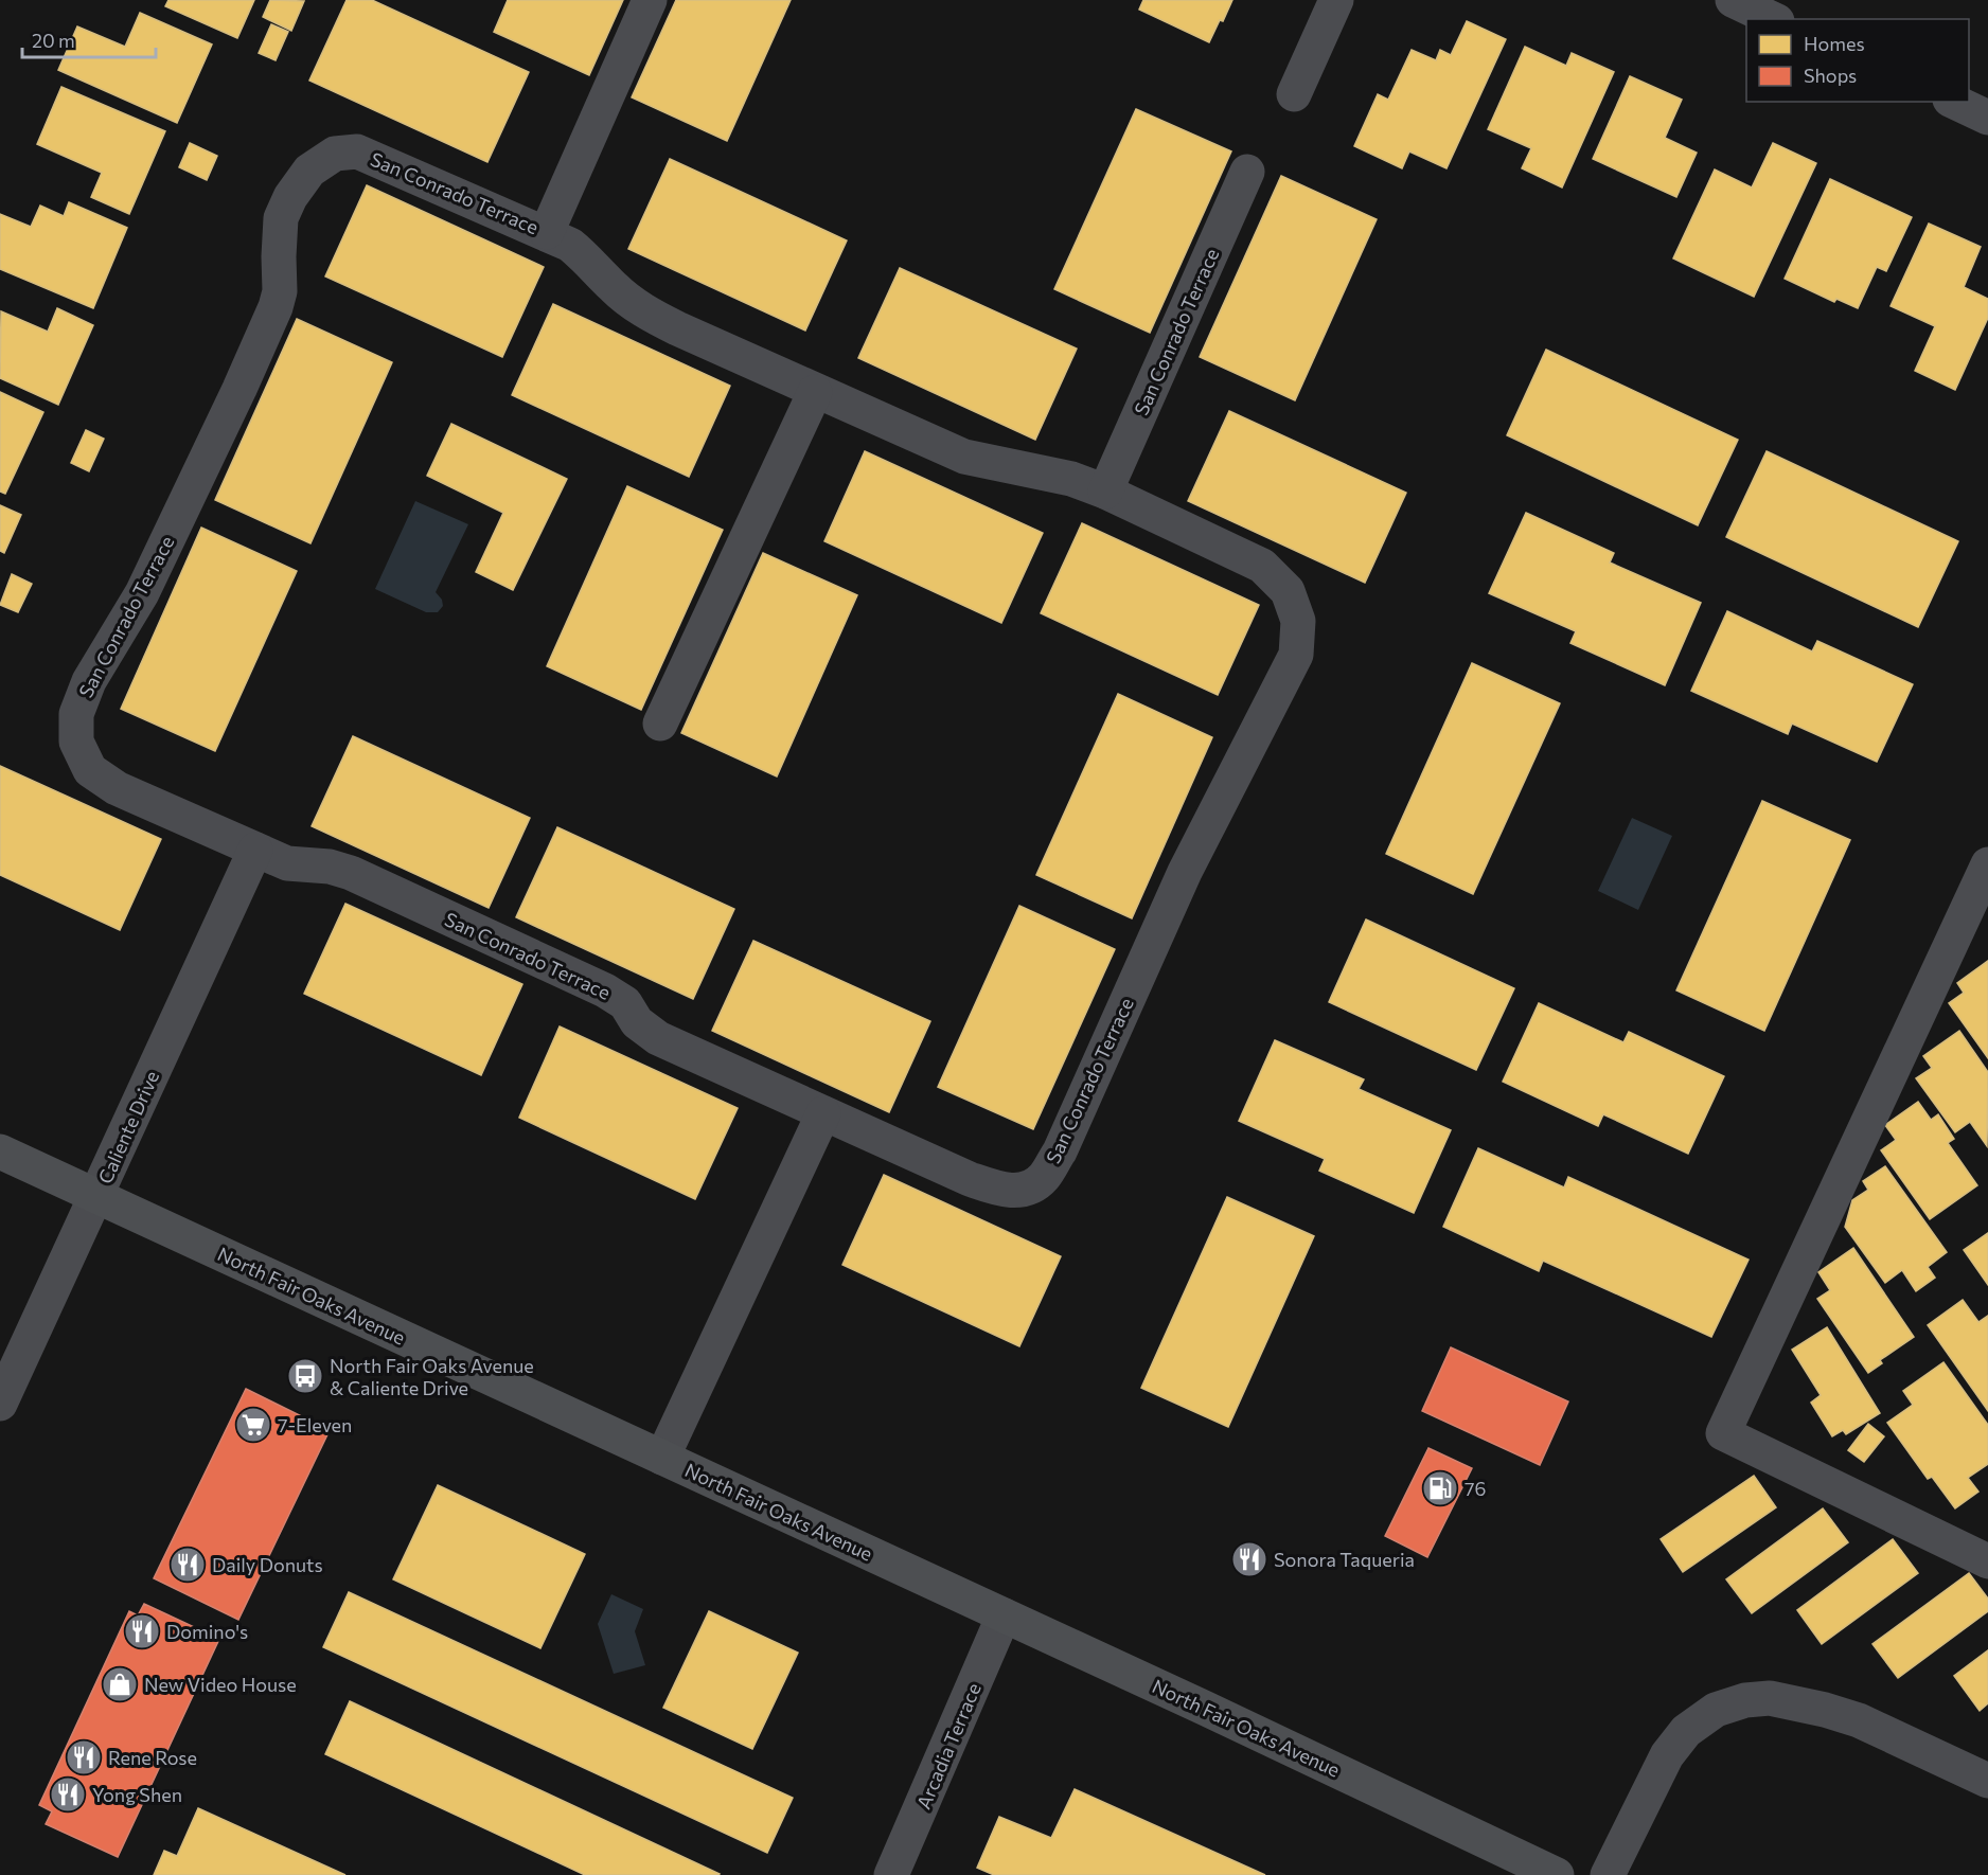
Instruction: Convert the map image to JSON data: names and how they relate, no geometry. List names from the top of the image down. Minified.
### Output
{"streets":{"main road":["North Fair Oaks Avenue"],"street":["San Conrado Terrace","Caliente Drive","Arcadia Terrace"]},"crossings":[["San Conrado Terrace","Caliente Drive"],["Caliente Drive","North Fair Oaks Avenue"],["North Fair Oaks Avenue","Arcadia Terrace"]],"places":{"bus stop":["North Fair Oaks Avenue & Caliente Drive"],"supermarket":["7-Eleven"],"fuel station":["76"],"restaurant":["Sonora Taqueria","Daily Donuts","Domino's","Rene Rose","Yong Shen"],"shop":["New Video House"]},"legend":["Homes","Shops"],"scale_bar":"20 m"}
